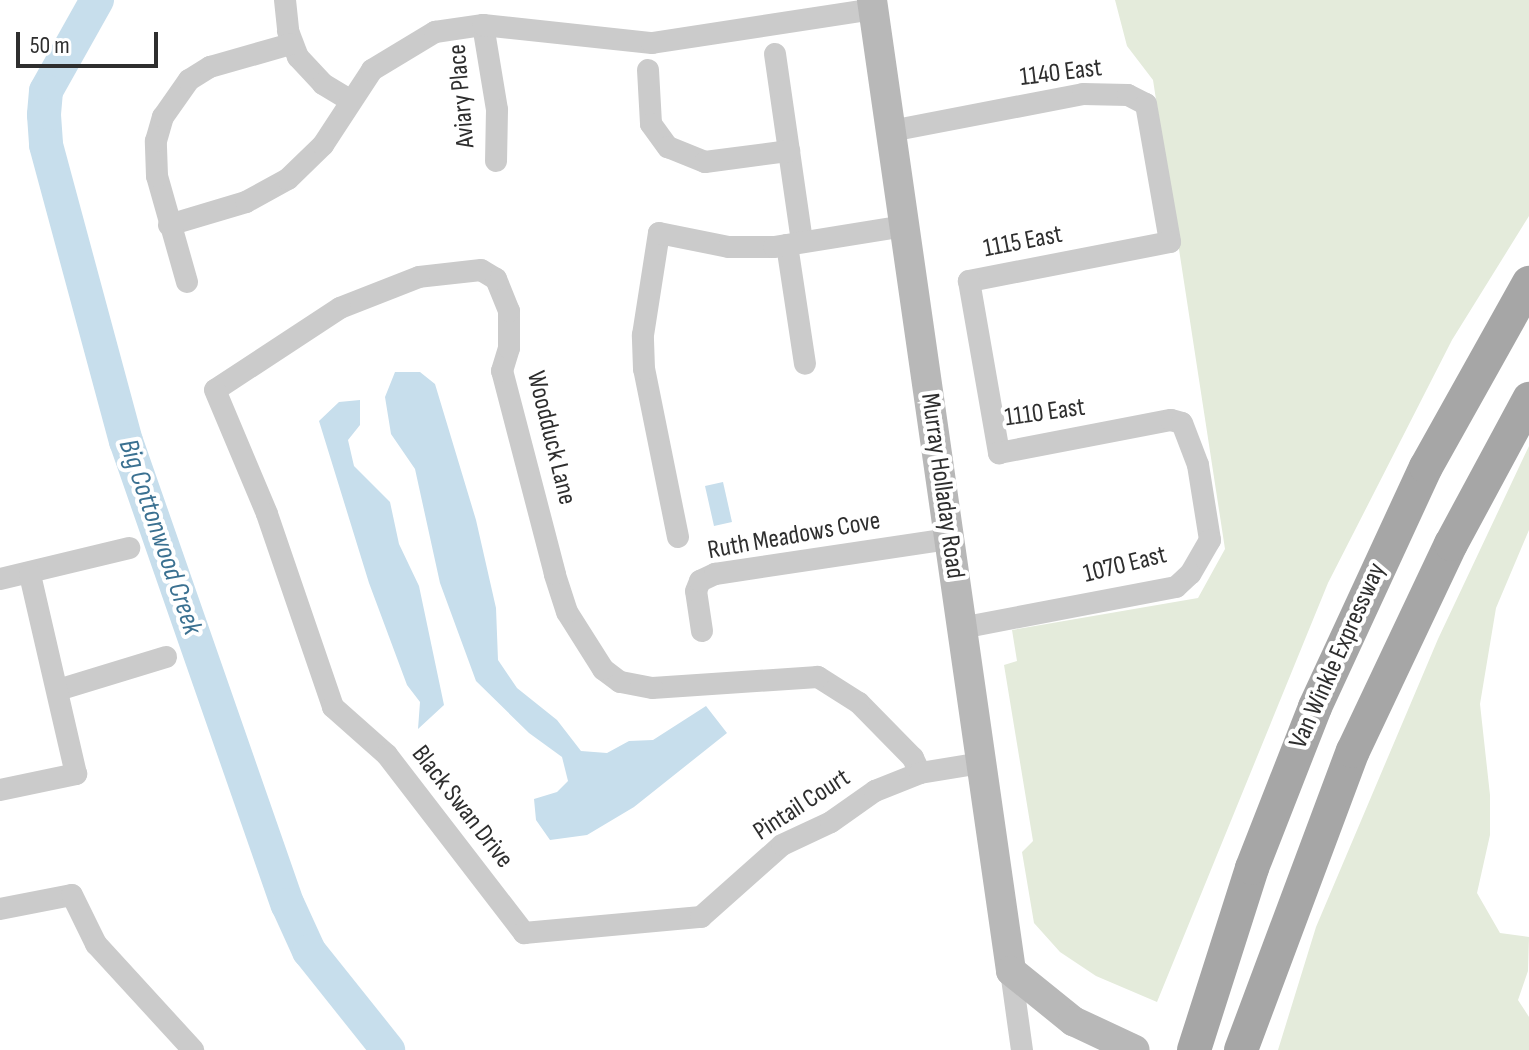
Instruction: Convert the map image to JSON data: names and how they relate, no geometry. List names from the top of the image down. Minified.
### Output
{"streets":{"main road":["Murray Holladay Road","Van Winkle Expressway"],"street":["1140 East","Aviary Place","1115 East","1110 East","Woodduck Lane","Ruth Meadows Cove","1070 East","Pintail Court","Black Swan Drive"]},"crossings":[["1140 East","1115 East"],["1140 East","Murray Holladay Road"],["1115 East","1110 East"],["1110 East","1070 East"],["Woodduck Lane","Pintail Court"],["Woodduck Lane","Black Swan Drive"],["Murray Holladay Road","Ruth Meadows Cove"],["Murray Holladay Road","1070 East"],["Murray Holladay Road","Pintail Court"],["Pintail Court","Black Swan Drive"]],"water":["Big Cottonwood Creek"],"scale_bar":"50 m"}
